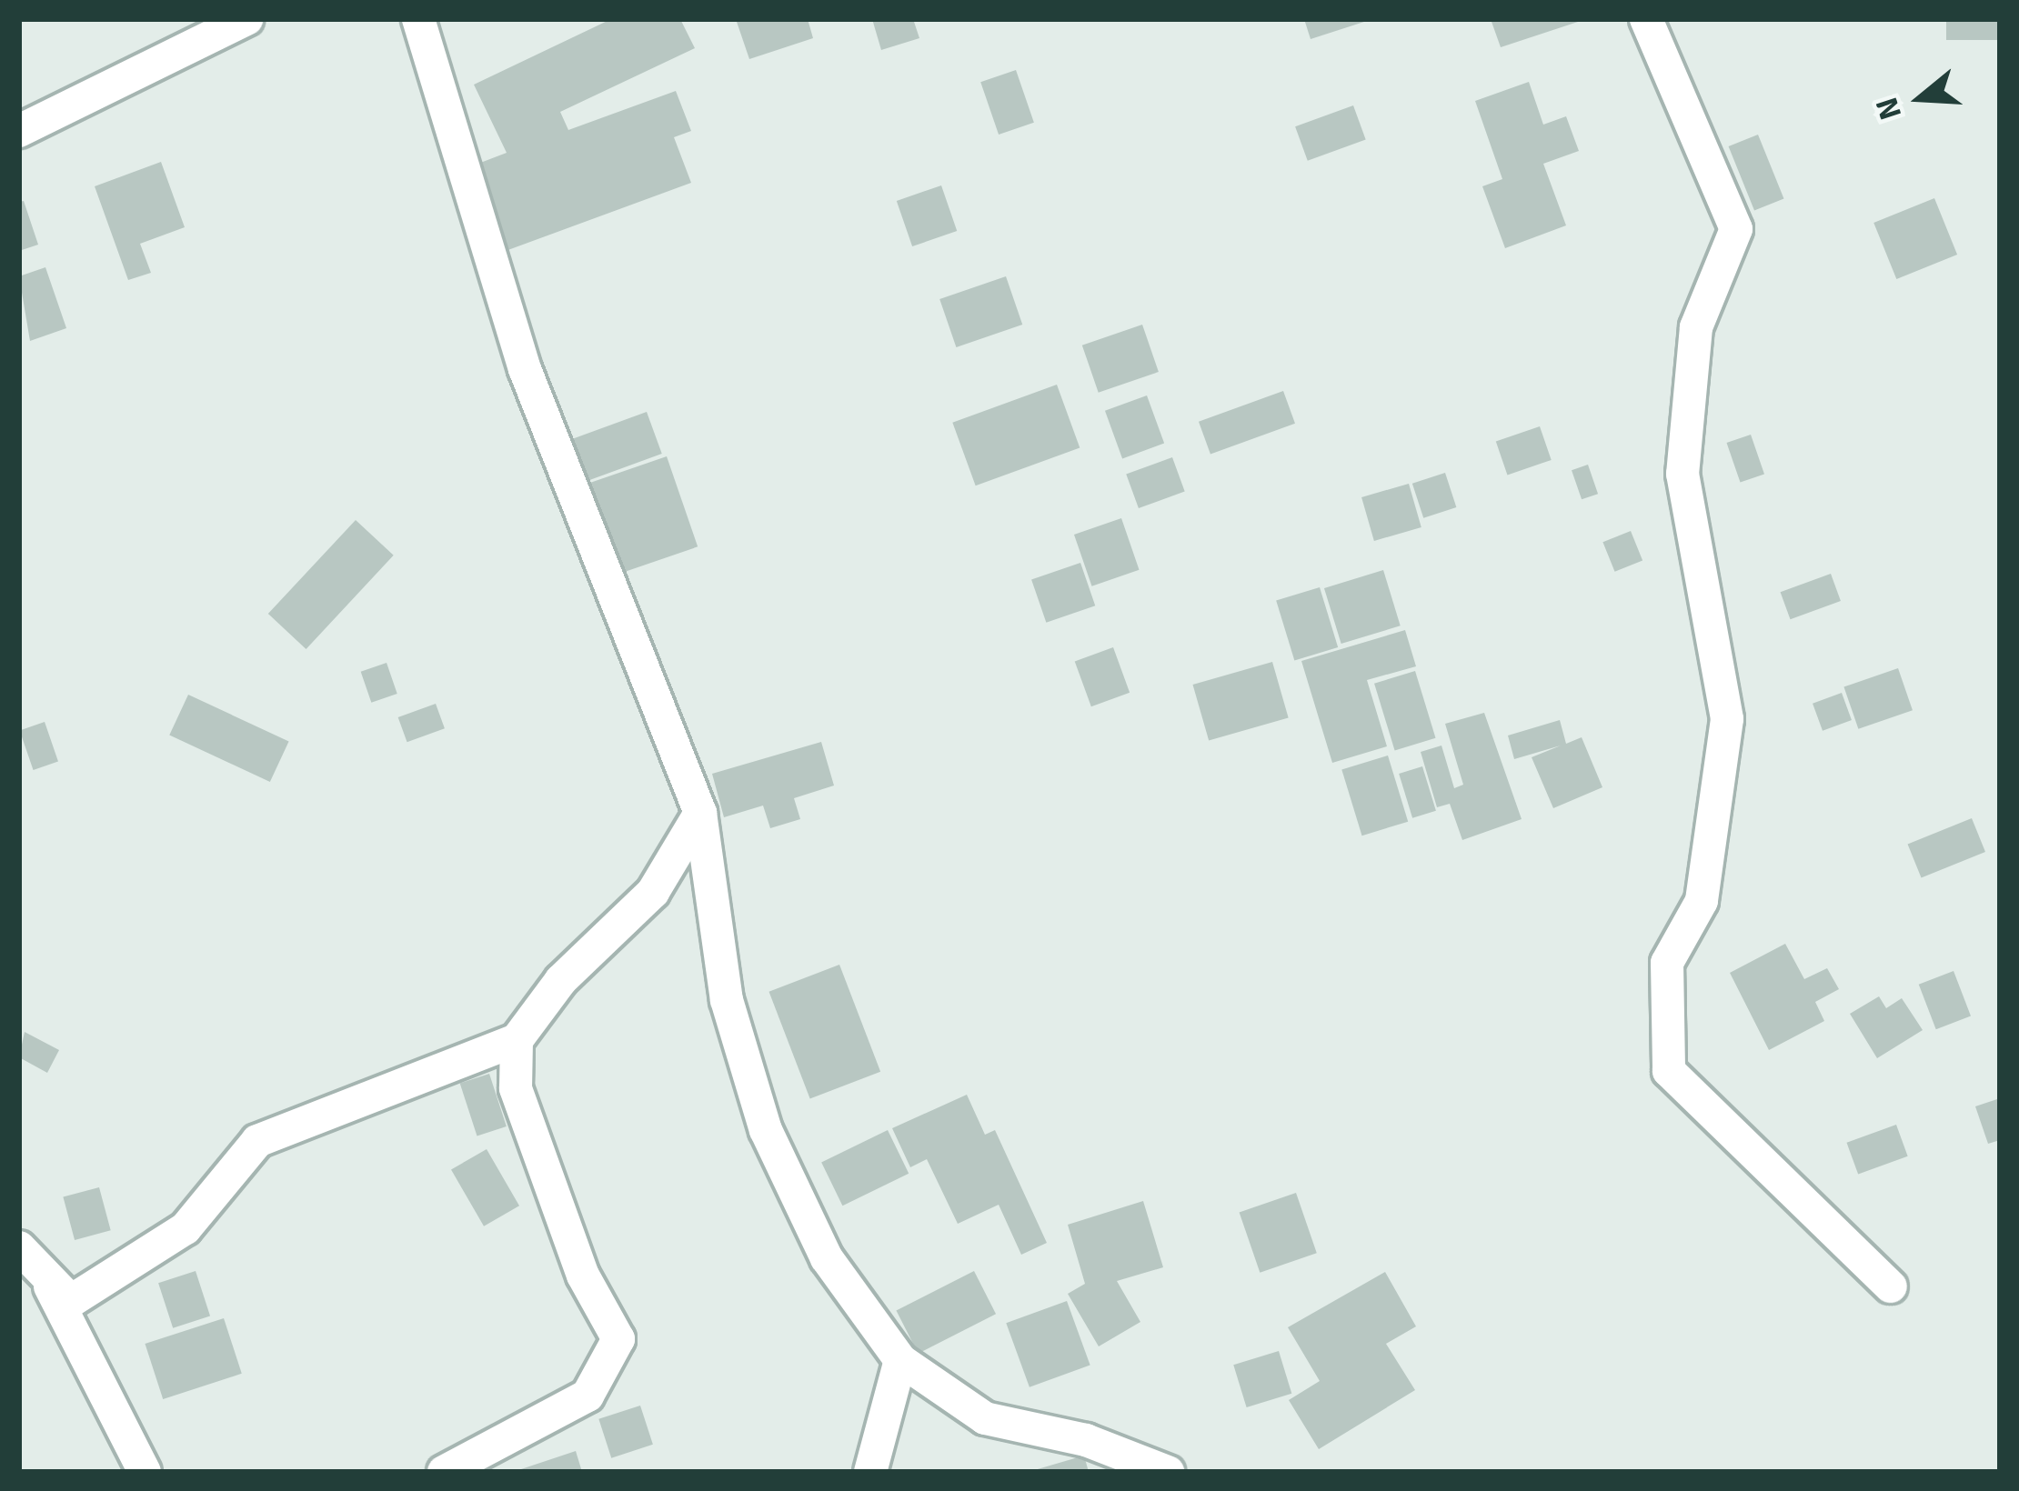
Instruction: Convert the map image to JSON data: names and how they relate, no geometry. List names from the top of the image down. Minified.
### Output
{"north":"left"}
